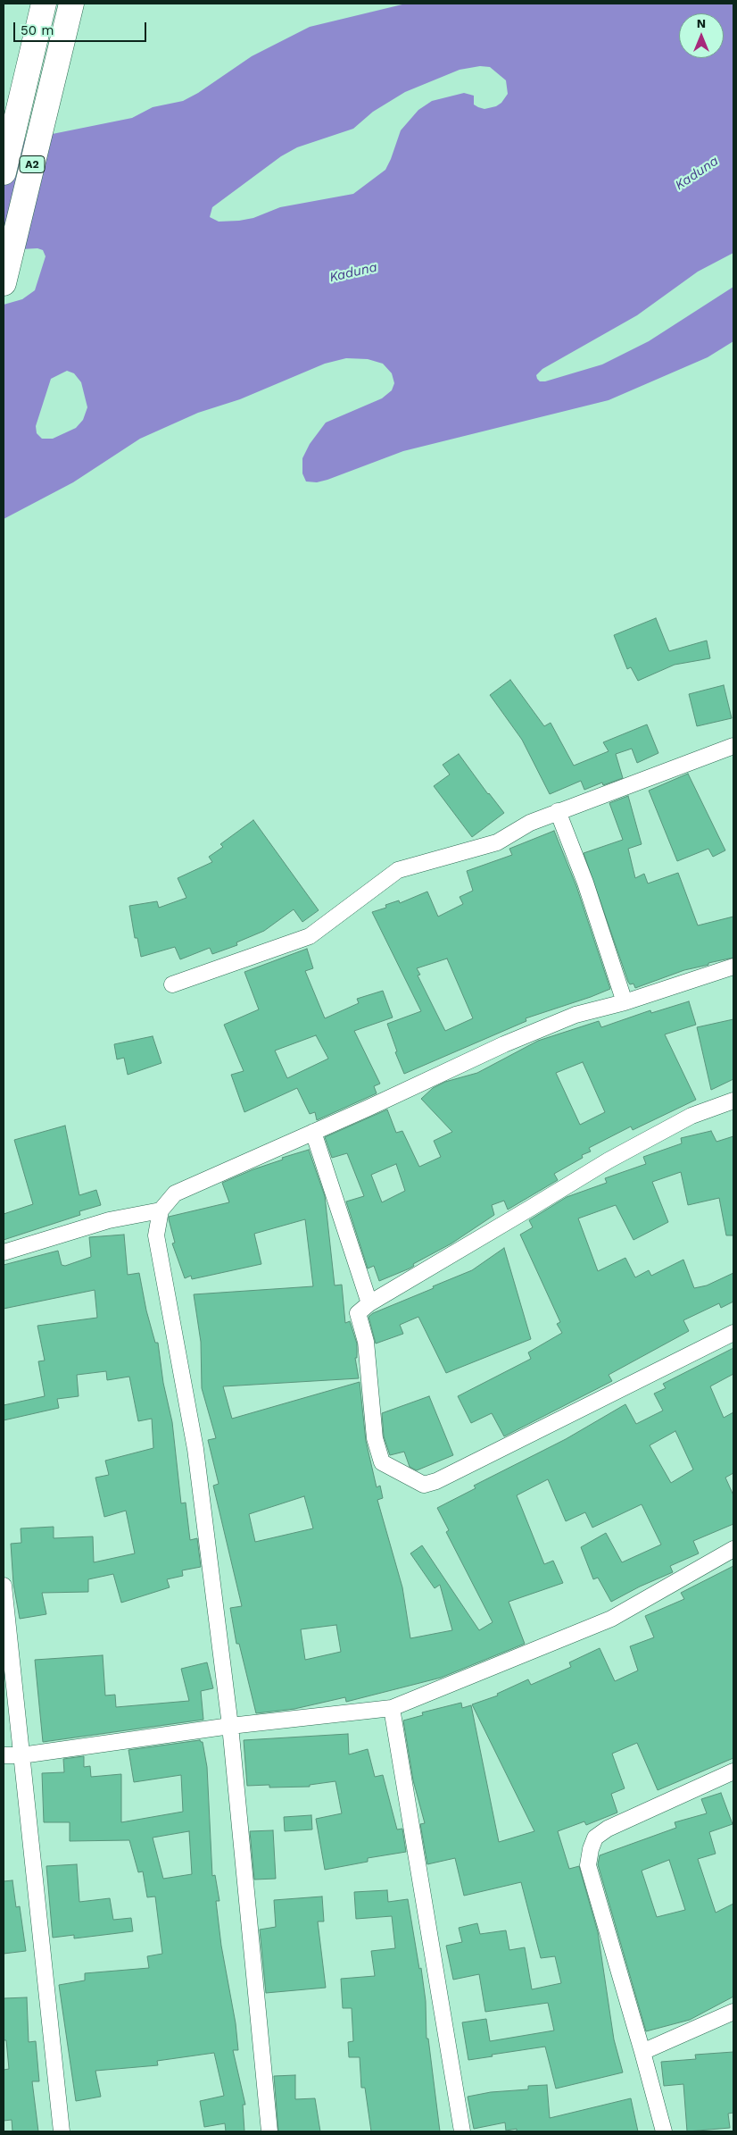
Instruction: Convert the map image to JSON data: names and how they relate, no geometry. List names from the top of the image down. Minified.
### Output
{"streets":{"highway":["A2"]},"water":["Kaduna"],"scale_bar":"50 m","north":"top"}
